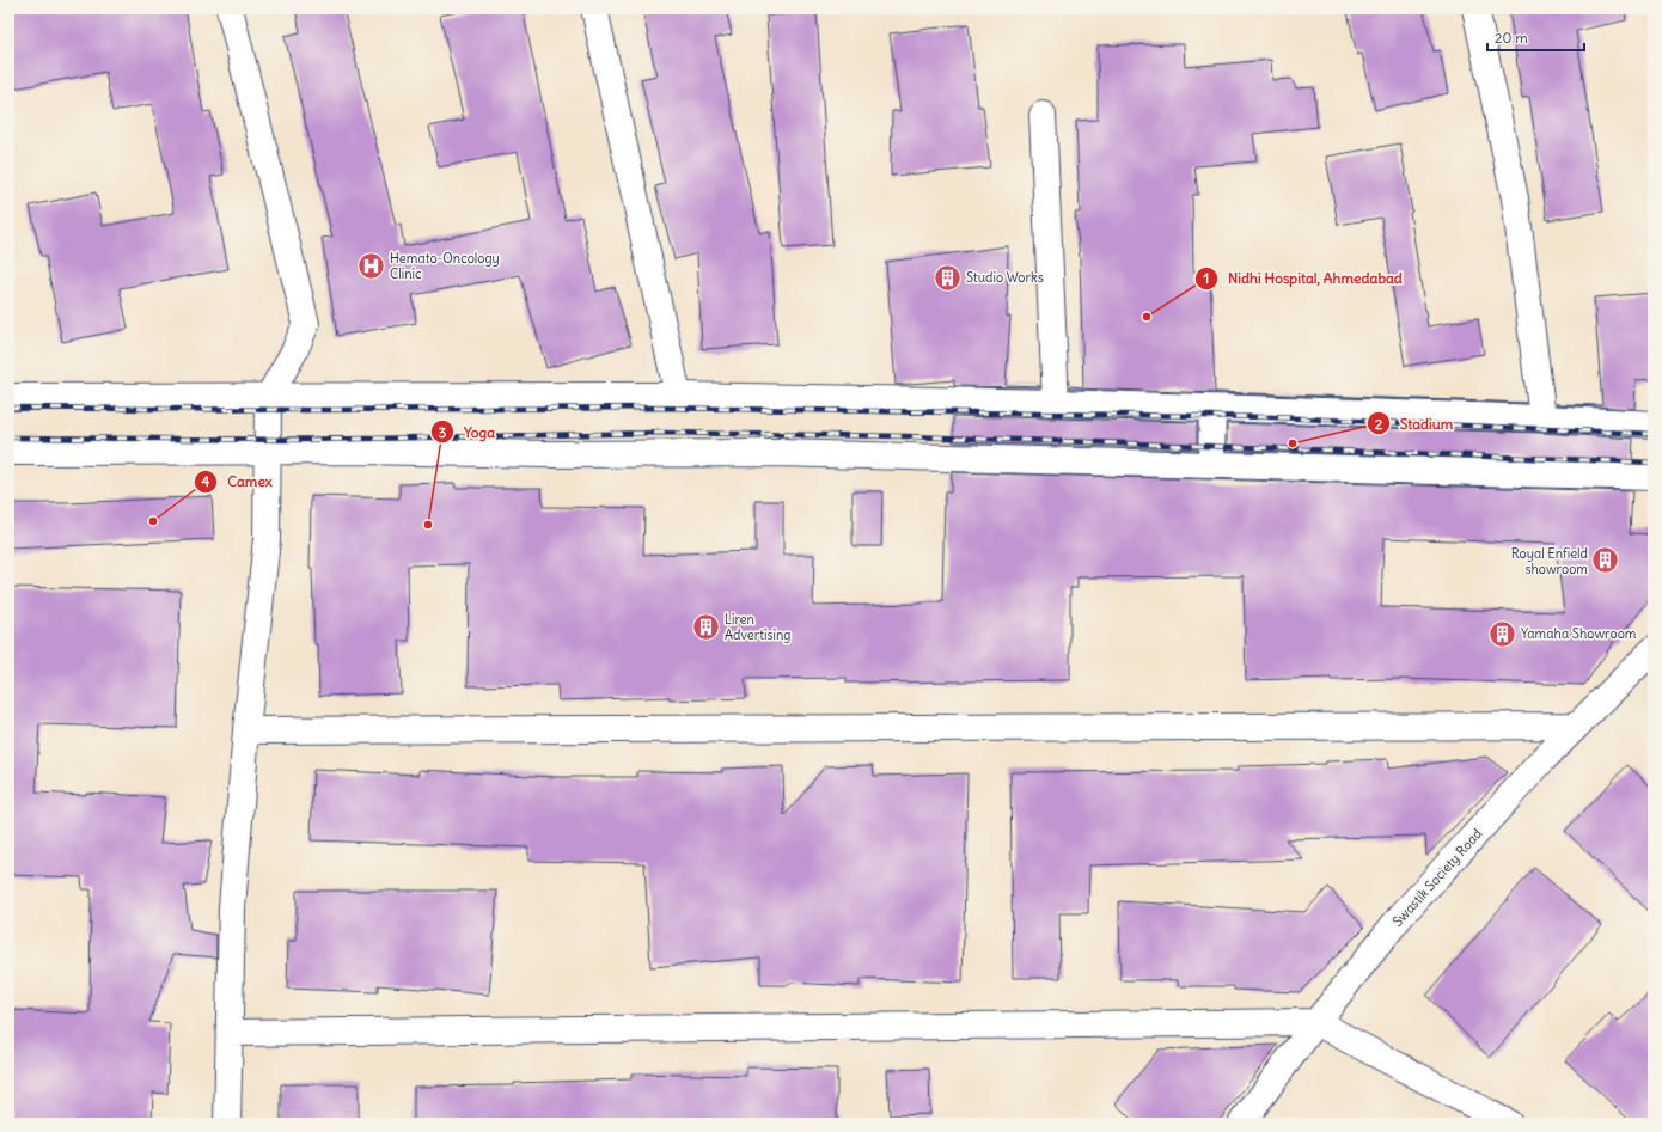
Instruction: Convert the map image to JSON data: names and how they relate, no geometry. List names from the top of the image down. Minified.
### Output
{"streets":{"street":["Swastik Society Road"]},"places":{"hospital":["Hemato-Oncology Clinic"],"building":["Studio Works","Royal Enfield showroom","Liren Advertising","Yamaha Showroom"],"other":["Nidhi Hospital, Ahmedabad","Stadium","Camex","Yoga"]},"scale_bar":"20 m"}
